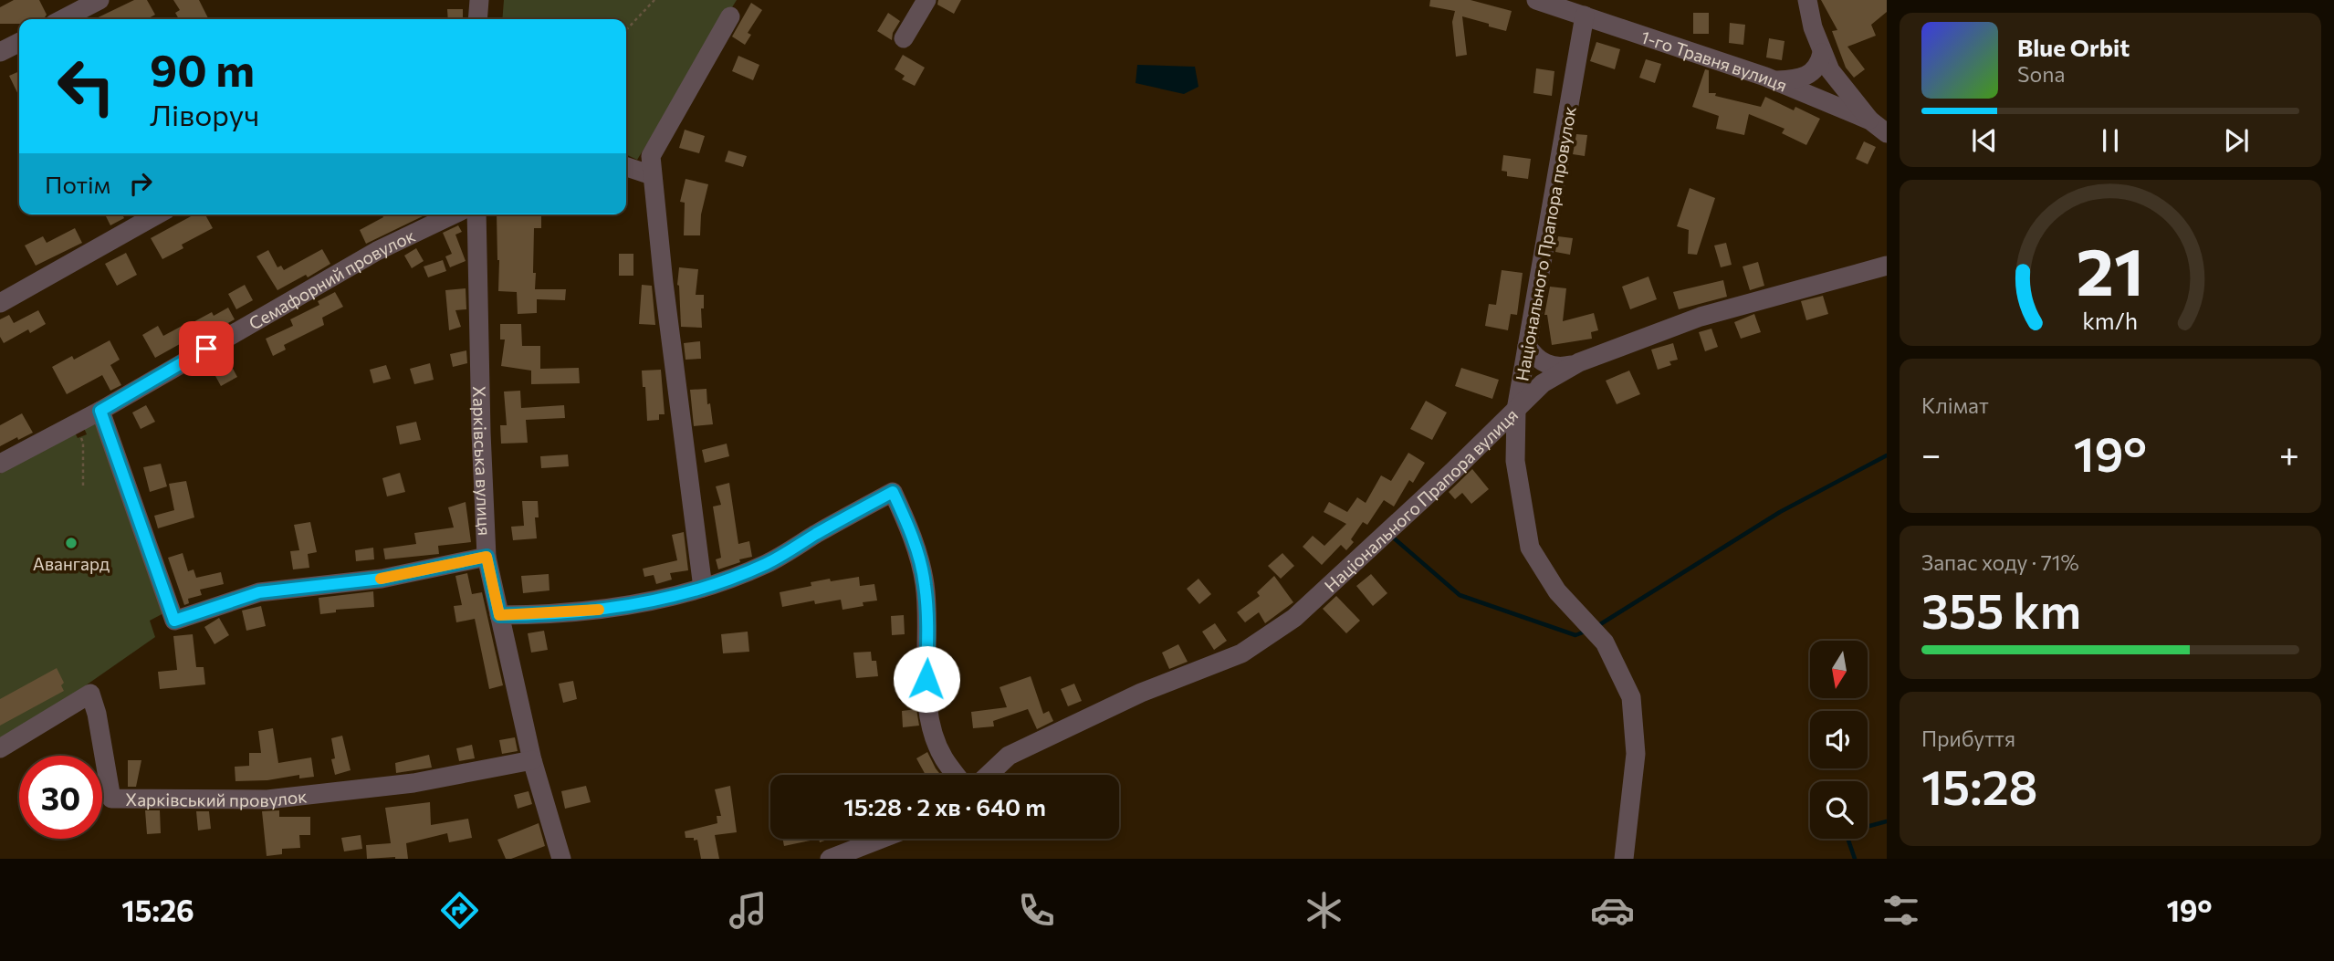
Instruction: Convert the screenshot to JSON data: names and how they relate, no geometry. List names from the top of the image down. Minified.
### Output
{"streets":{"street":["1-го Травня вулиця","Національного Прапора провулок","Семафорний провулок","Харківська вулиця","Національного Прапора вулиця","Харківський провулок"]},"crossings":[["1-го Травня вулиця","Національного Прапора провулок"],["Національного Прапора провулок","Національного Прапора вулиця"],["Харківська вулиця","Харківський провулок"]],"places":["Авангард"],"north":"bottom","page":{"turn":["90 m","Ліворуч"],"song":["Blue Orbit","Sona"],"then":"Потім","tile":["Клімат",["Запас ходу · 71%","355 km"],["Прибуття","15:28"]],"heat":["−","19°","+"],"limit":"30","trip":"15:28 · 2 хв · 640 m","tabs":["15:26","19°"],"gauge":["21","km/h"]}}
